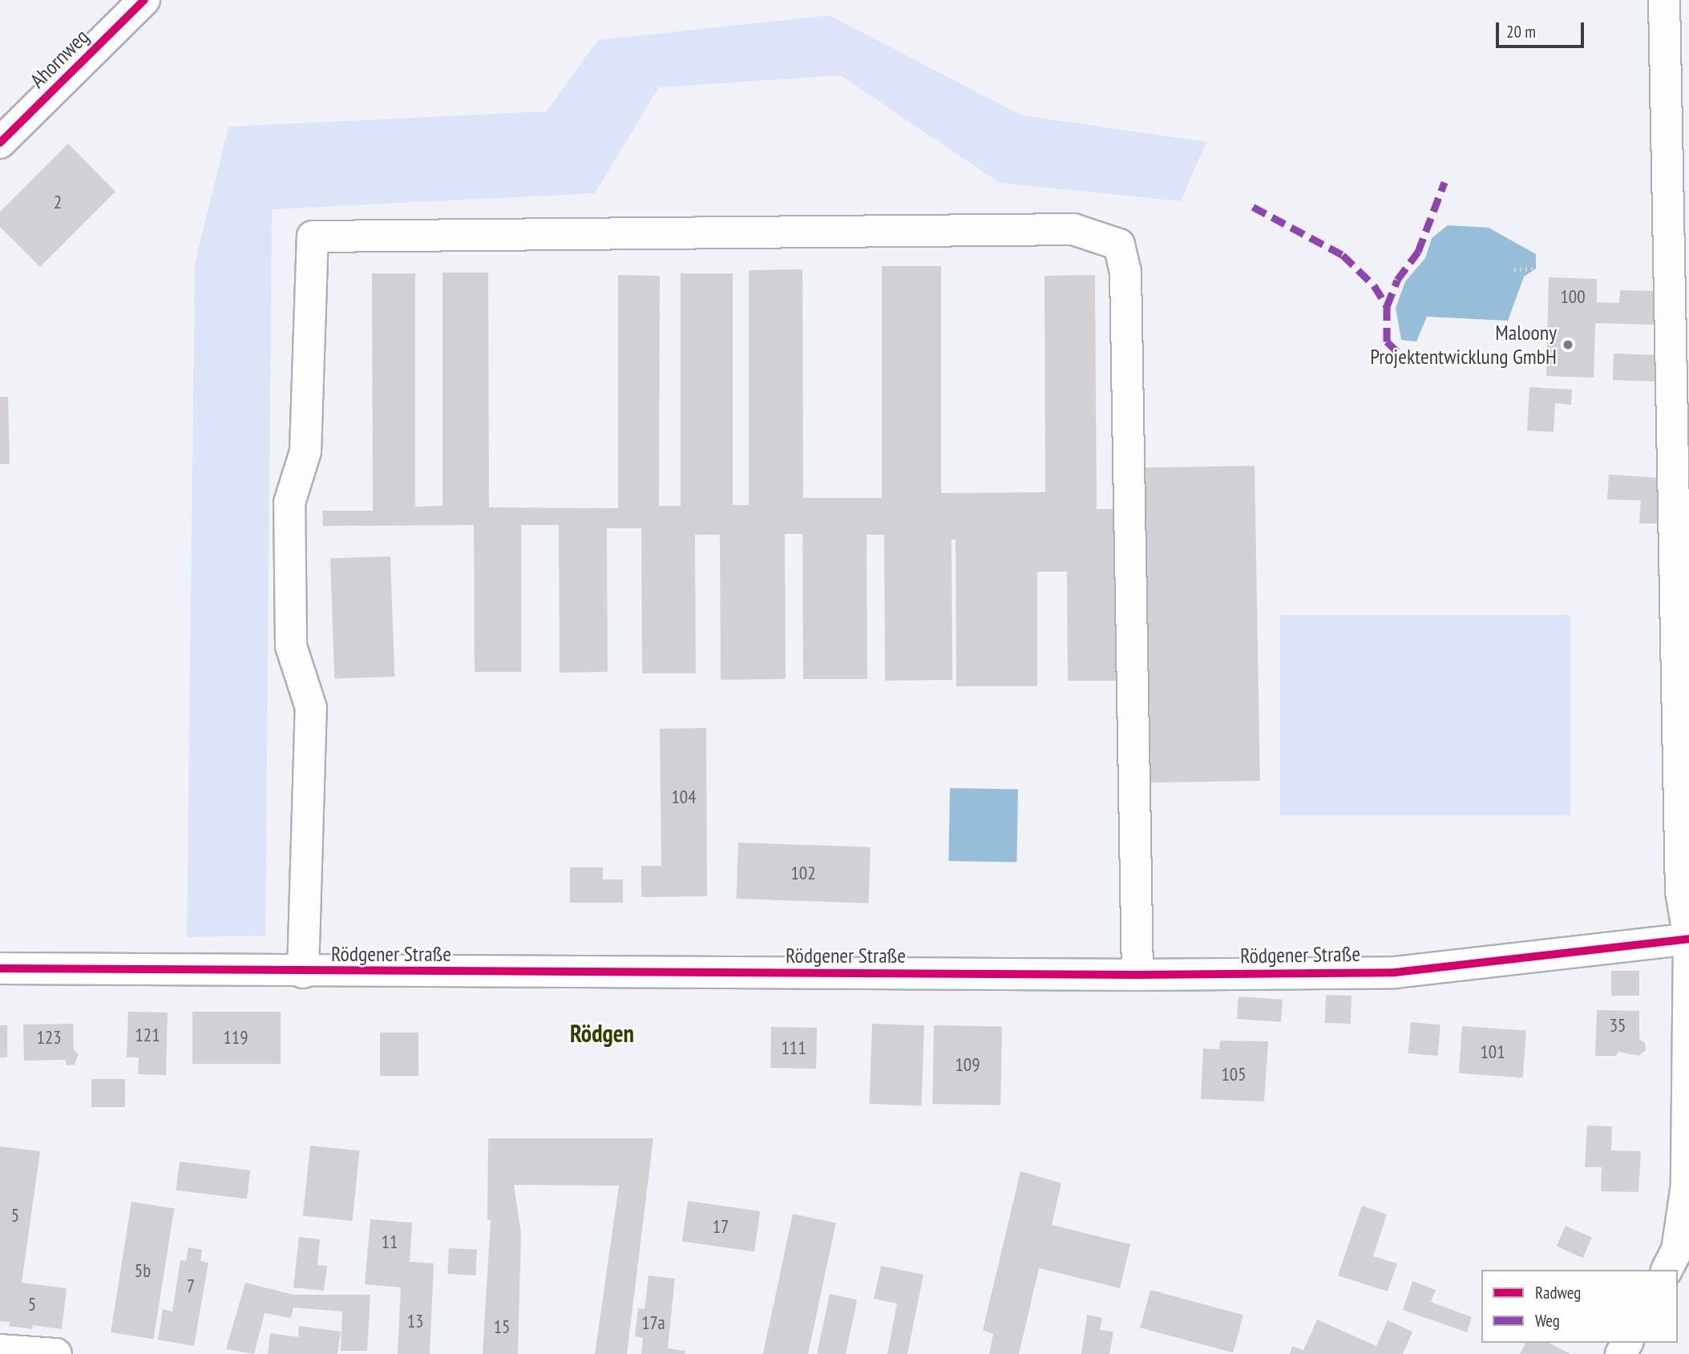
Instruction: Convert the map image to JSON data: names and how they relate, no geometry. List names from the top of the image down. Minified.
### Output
{"streets":{"street":["Ahornweg","Rödgener Straße"]},"districts":["Rödgen"],"places":["Maloony Projektentwicklung GmbH"],"house_numbers":["2","100","104","102","35","121","123","119","111","101","109","105","5","17","11","5b","7","5","13","17a","15"],"legend":["Radweg","Weg"],"scale_bar":"20 m"}
